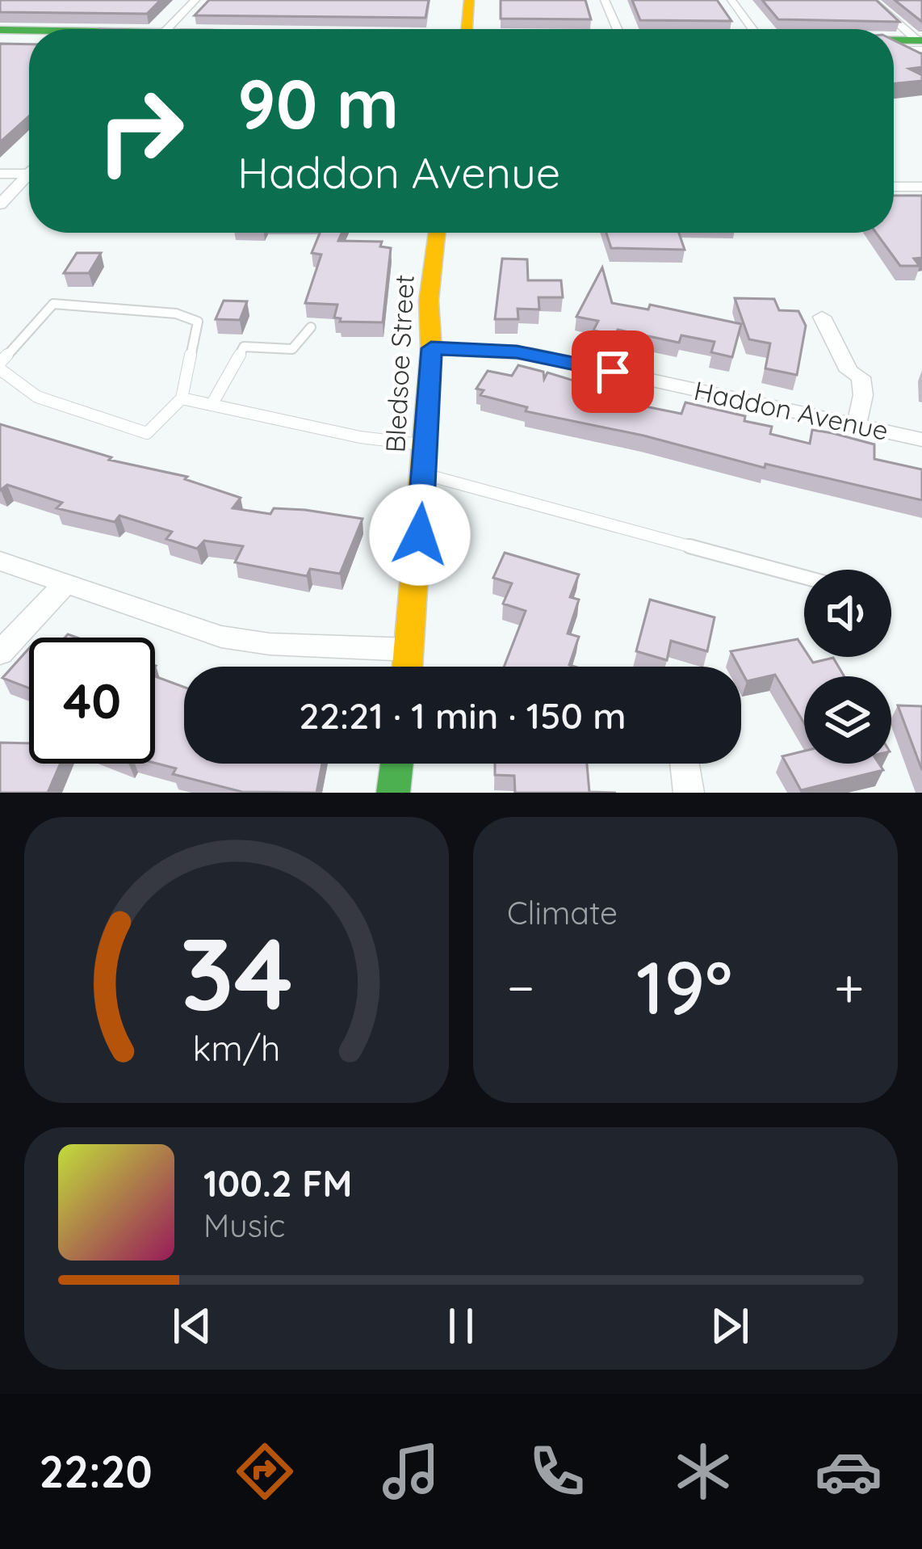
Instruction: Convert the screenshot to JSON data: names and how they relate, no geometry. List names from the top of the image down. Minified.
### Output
{"streets":{"street":["Bledsoe Street","Haddon Avenue"]},"crossings":[["Bledsoe Street","Haddon Avenue"]],"page":{"turn":["90 m","Haddon Avenue"],"limit":"40","trip":"22:21 · 1 min · 150 m","tile":"Climate","heat":["−","19°","+"],"song":["100.2 FM","Music"],"tabs":"22:20","gauge":["34","km/h"]}}
